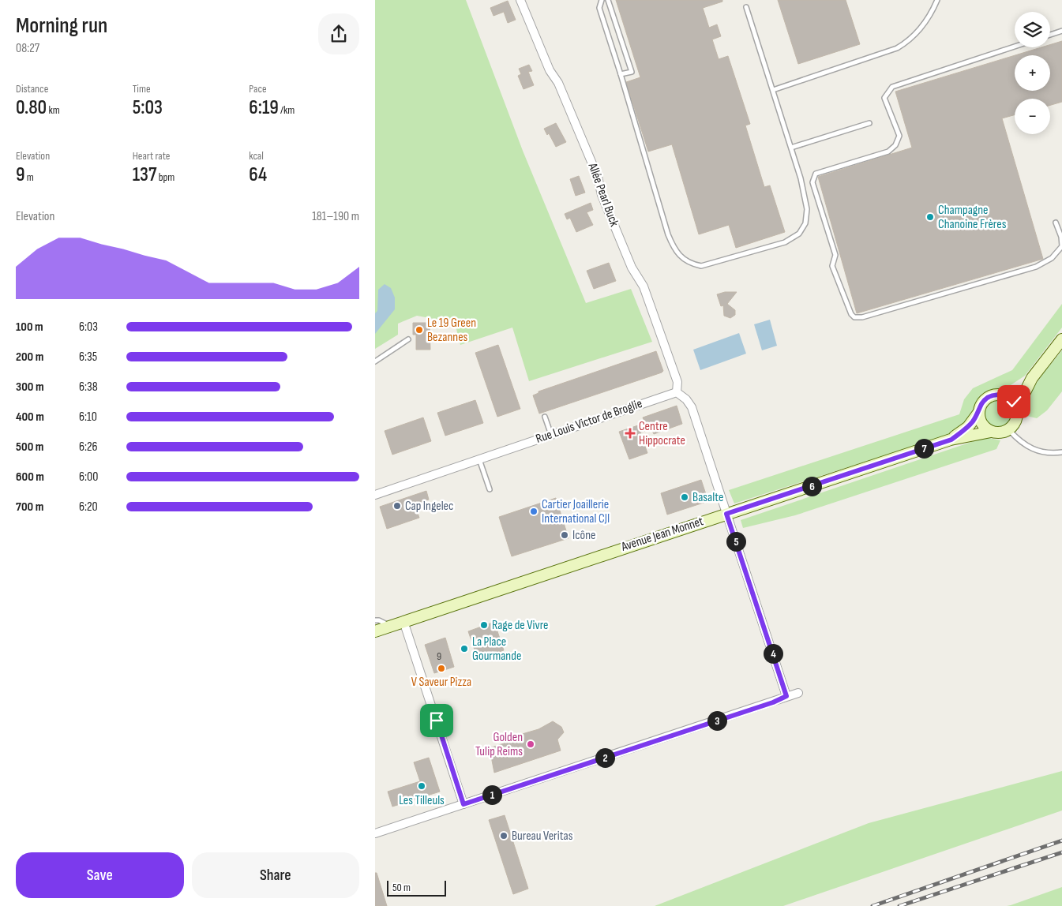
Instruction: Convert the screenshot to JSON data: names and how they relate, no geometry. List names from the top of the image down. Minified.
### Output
{"streets":{"street":["Allée Pearl Buck","Rue Louis Victor de Broglie","Avenue Jean Monnet"]},"crossings":[["Allée Pearl Buck","Rue Louis Victor de Broglie"]],"places":{"other":["Champagne Chanoine Frères","Le 19 Green Bezannes","Basalte","Cap Ingelec","Cartier Joaillerie International CJI","Icône","Rage de Vivre","La Place Gourmande","V Saveur Pizza","Golden Tulip Reims","Les Tilleuls","Bureau Veritas"],"health":["Centre Hippocrate"]},"house_numbers":["9"],"scale_bar":"50 m","page":{"heading":["Morning run","08:27"],"map_buttons":["+","−"],"stats":[["Distance","0.80 km"],["Time","5:03"],["Pace","6:19 /km"],["Elevation","9 m"],["Heart rate","137 bpm"],["kcal","64"]],"chart":["Elevation","181–190 m"],"list":[{"name":"100 m","note":"6:03"},{"name":"200 m","note":"6:35"},{"name":"300 m","note":"6:38"},{"name":"400 m","note":"6:10"},{"name":"500 m","note":"6:26"},{"name":"600 m","note":"6:00"},{"name":"700 m","note":"6:20"}],"pins":["7","6","5","4","3","2","1"],"buttons":["Save","Share"],"scale":"50 m"}}
